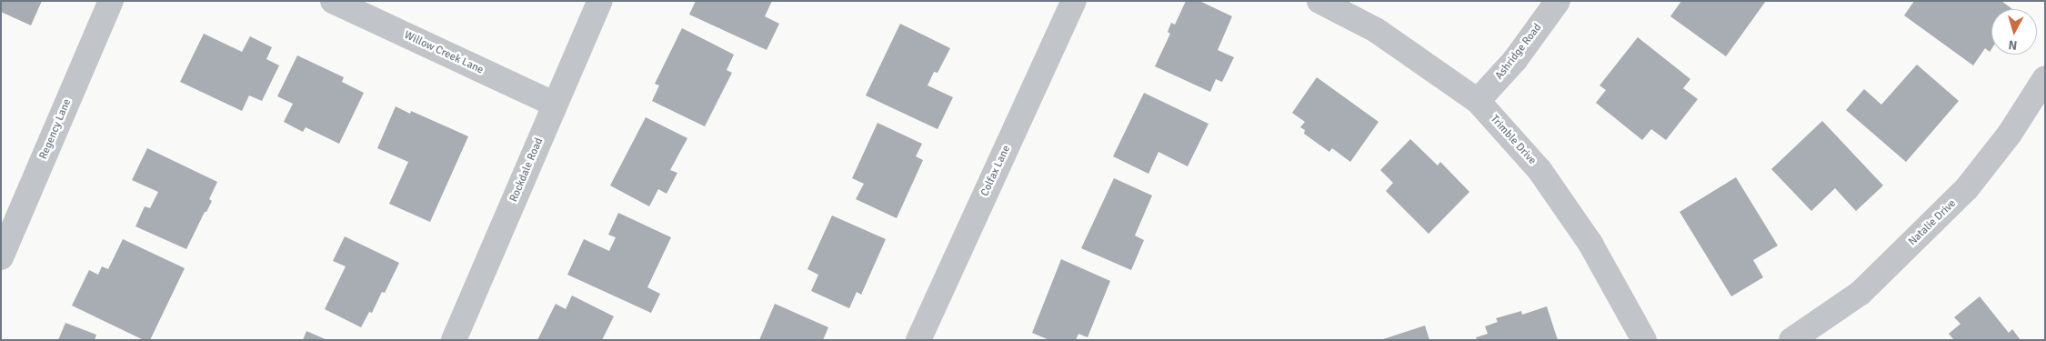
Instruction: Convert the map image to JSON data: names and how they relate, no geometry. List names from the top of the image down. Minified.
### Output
{"streets":{"street":["Ashridge Road","Willow Creek Lane","Regency Lane","Trimble Drive","Rockdale Road","Colfax Lane","Natalie Drive"]},"crossings":[["Ashridge Road","Trimble Drive"],["Willow Creek Lane","Rockdale Road"]],"north":"bottom"}
